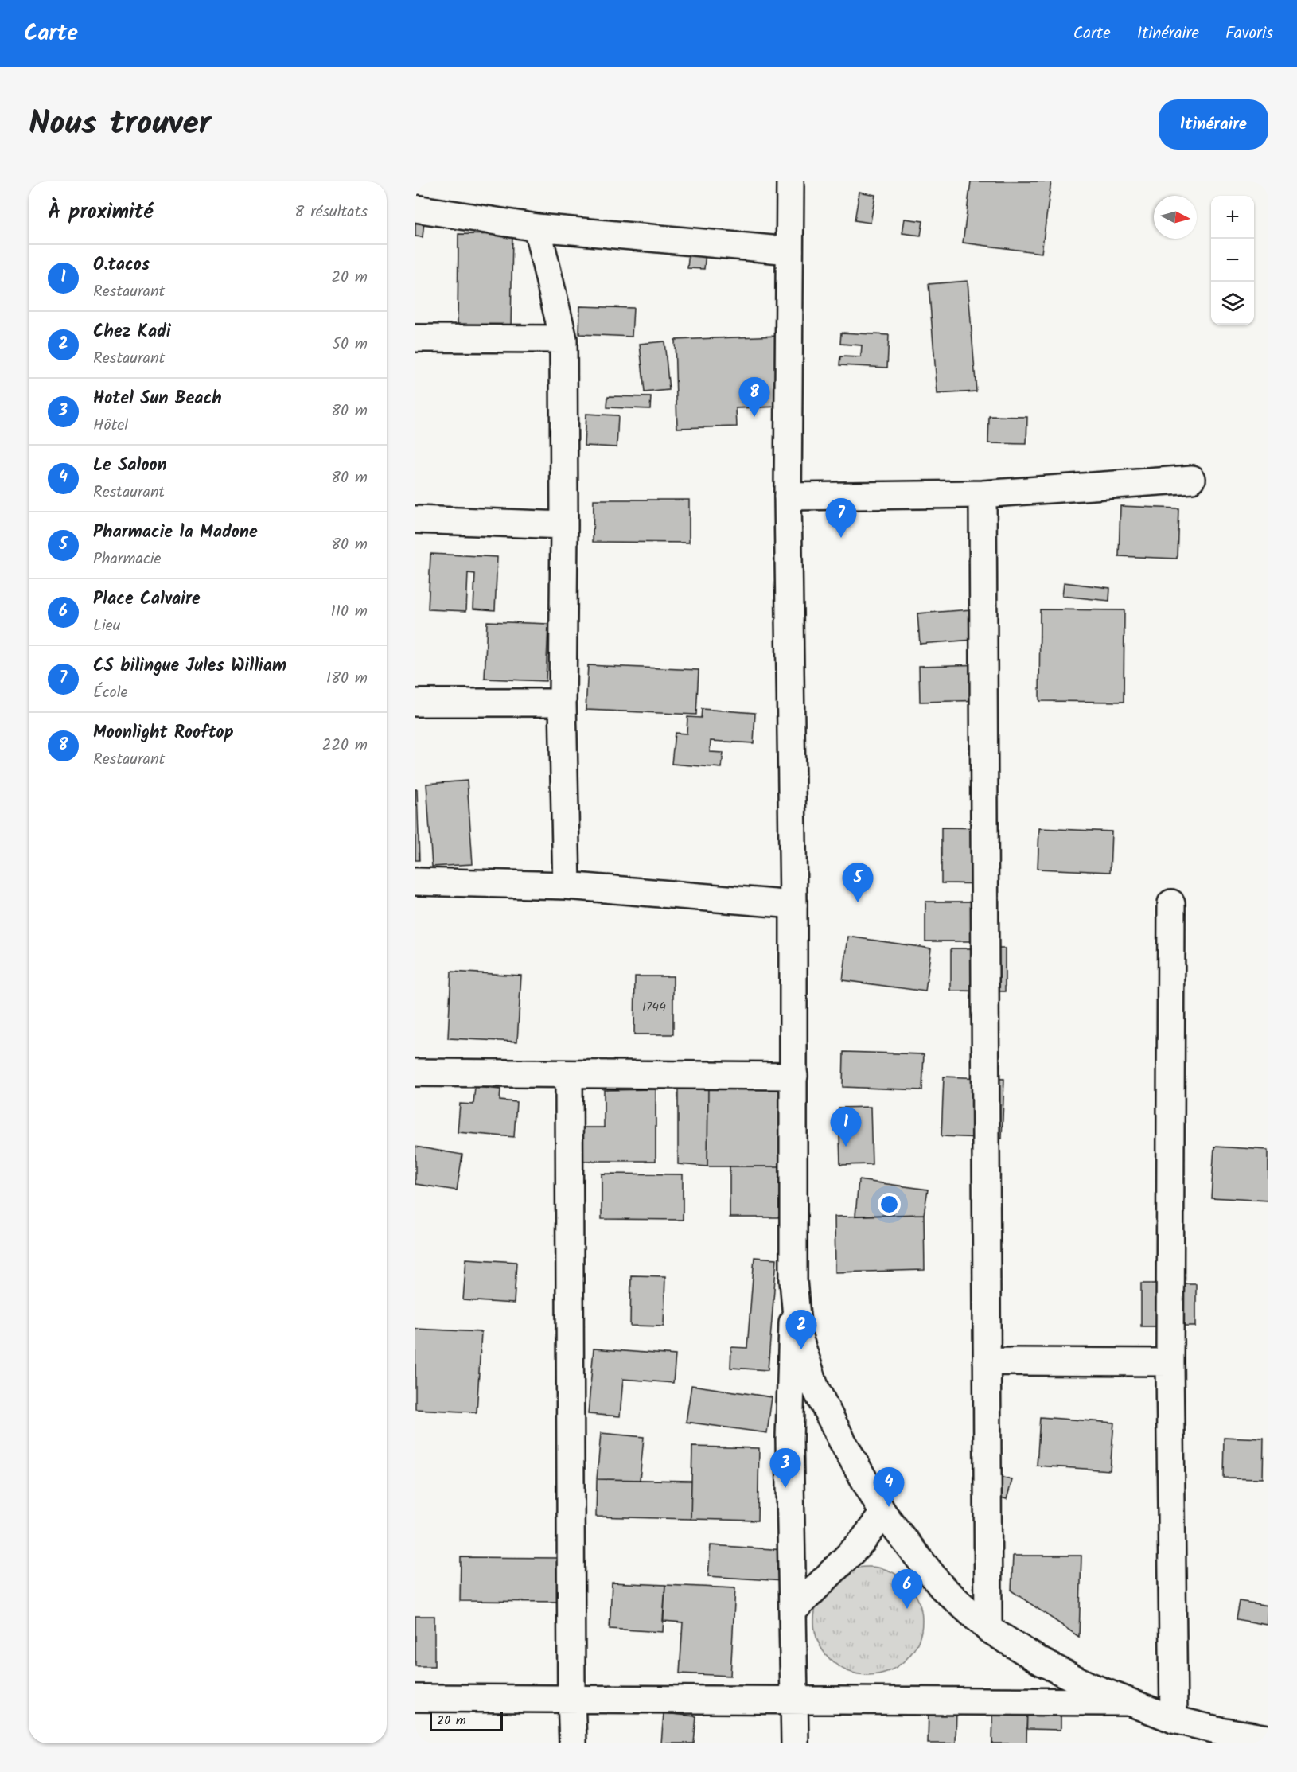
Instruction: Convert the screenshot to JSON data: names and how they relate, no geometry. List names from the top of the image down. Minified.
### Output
{"house_numbers":["1744"],"scale_bar":"20 m","north":"right","page":{"header":"Carte","nav":["Carte","Itinéraire","Favoris"],"title":"Nous trouver","buttons":"Itinéraire","heading":["À proximité","8 résultats"],"map_buttons":["+","−"],"list":[{"mark":"1","name":"O.tacos","note":"Restaurant","value":"20 m"},{"mark":"2","name":"Chez Kadi","note":"Restaurant","value":"50 m"},{"mark":"3","name":"Hotel Sun Beach","note":"Hôtel","value":"80 m"},{"mark":"4","name":"Le Saloon","note":"Restaurant","value":"80 m"},{"mark":"5","name":"Pharmacie la Madone","note":"Pharmacie","value":"80 m"},{"mark":"6","name":"Place Calvaire","note":"Lieu","value":"110 m"},{"mark":"7","name":"CS bilingue Jules William","note":"École","value":"180 m"},{"mark":"8","name":"Moonlight Rooftop","note":"Restaurant","value":"220 m"}],"pins":["8","7","5","1","2","3","4","6"],"scale":"20 m"}}
